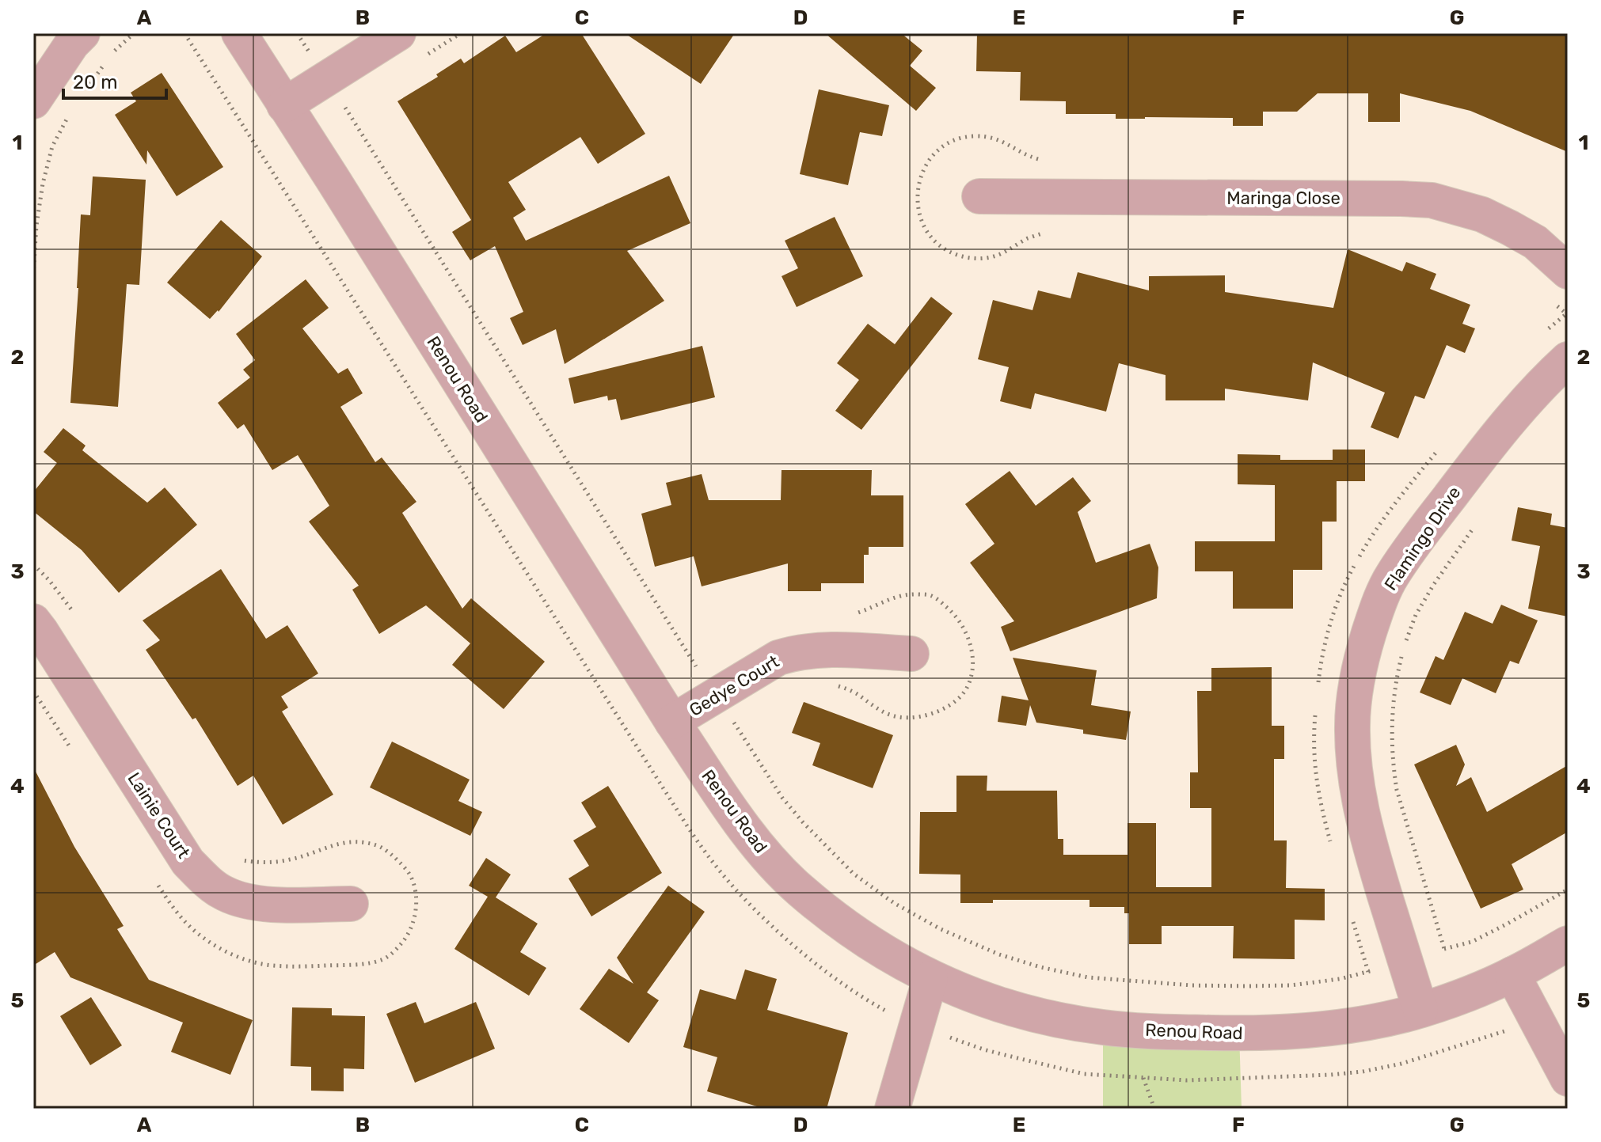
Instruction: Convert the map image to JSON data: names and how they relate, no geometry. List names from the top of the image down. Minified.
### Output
{"streets":{"street":["Maringa Close","Renou Road","Flamingo Drive","Gedye Court","Lainie Court"]},"crossings":[["Renou Road","Flamingo Drive"],["Renou Road","Gedye Court"]],"scale_bar":"20 m","grid":{"columns":["A","B","C","D","E","F","G"],"rows":["1","2","3","4","5"]}}
